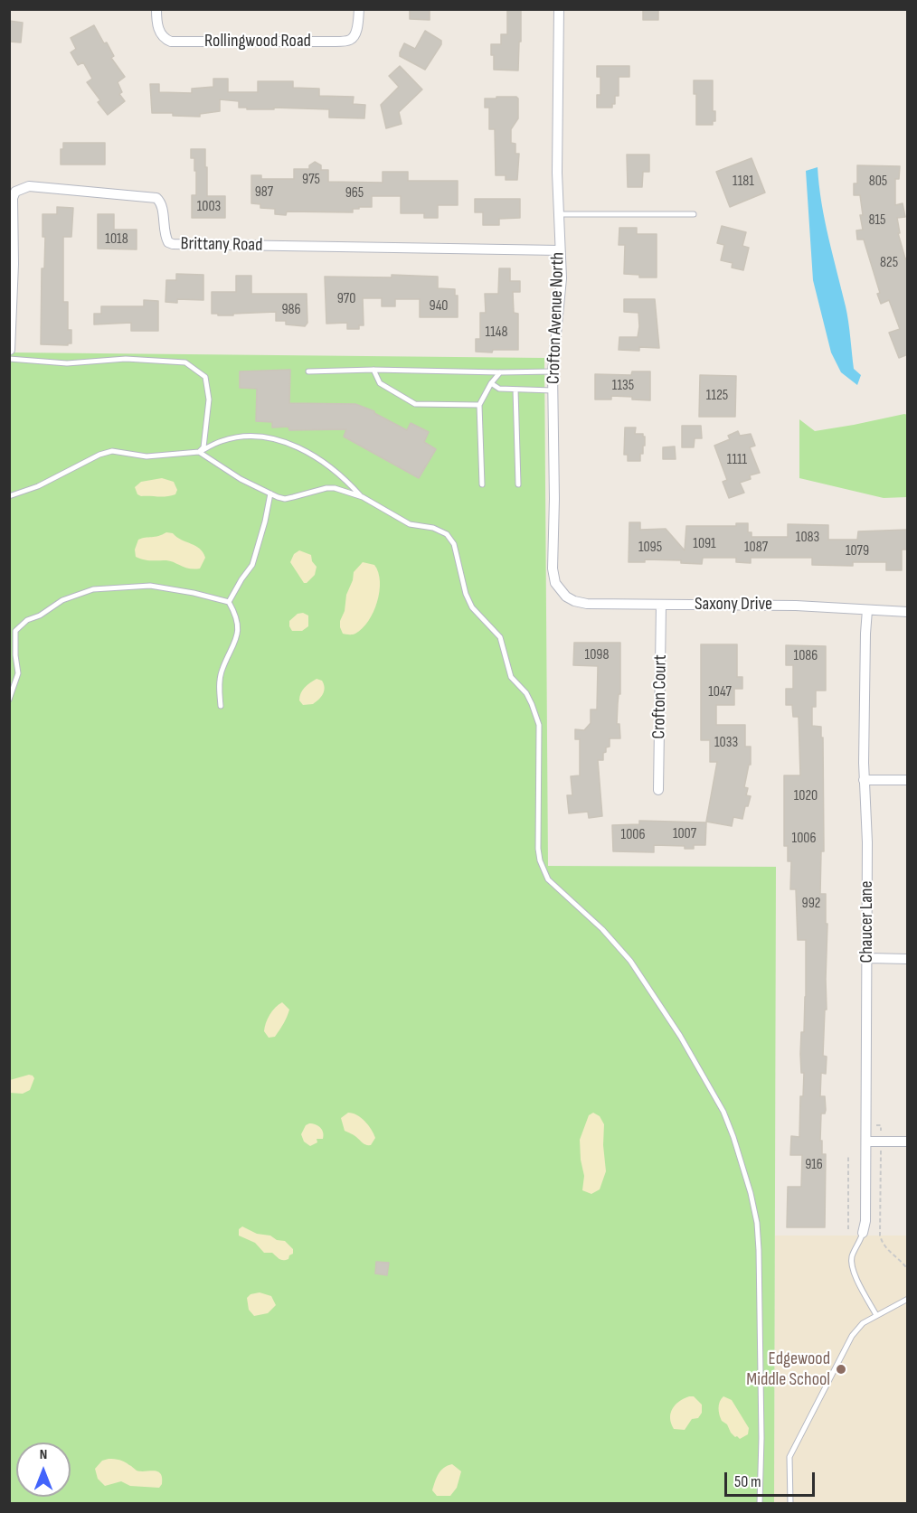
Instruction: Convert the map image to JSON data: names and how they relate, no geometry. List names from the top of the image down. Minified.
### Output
{"streets":{"street":["Rollingwood Road","Brittany Road","Crofton Avenue North","Saxony Drive","Crofton Court","Chaucer Lane"]},"crossings":[["Brittany Road","Crofton Avenue North"],["Crofton Avenue North","Saxony Drive"],["Saxony Drive","Crofton Court"],["Saxony Drive","Chaucer Lane"]],"places":["Edgewood Middle School"],"house_numbers":["975","1181","805","987","965","1003","815","1018","825","970","940","986","1148","1135","1125","1111","1083","1091","1095","1087","1079","1098","1086","1047","1033","1020","1007","1006","1006","992","916"],"scale_bar":"50 m","north":"top"}
